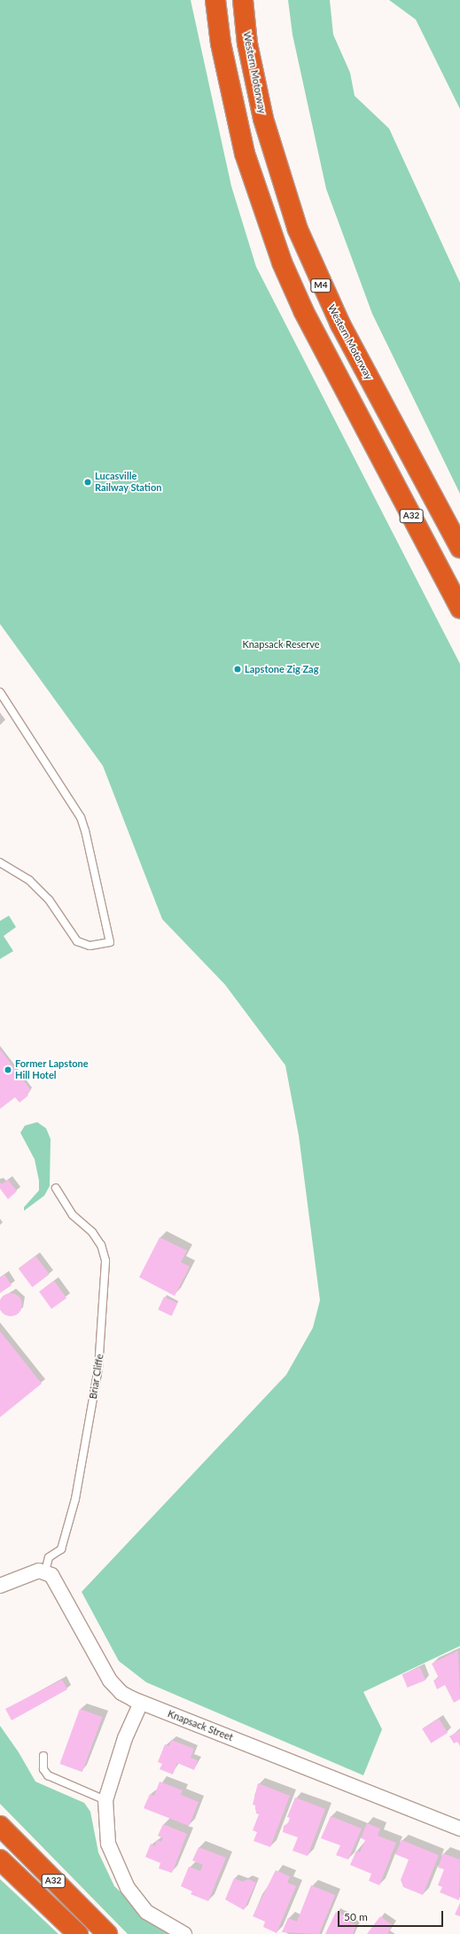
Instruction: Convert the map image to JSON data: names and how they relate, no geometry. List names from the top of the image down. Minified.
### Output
{"streets":{"highway":["Western Motorway","M4","A32"],"street":["Knapsack Street"],"lane":["Briar Cliffe"]},"crossings":[["M4","A32"],["Briar Cliffe","Knapsack Street"]],"parks":["Knapsack Reserve"],"places":["Lucasville Railway Station","Lapstone Zig Zag","Former Lapstone Hill Hotel"],"scale_bar":"50 m"}
